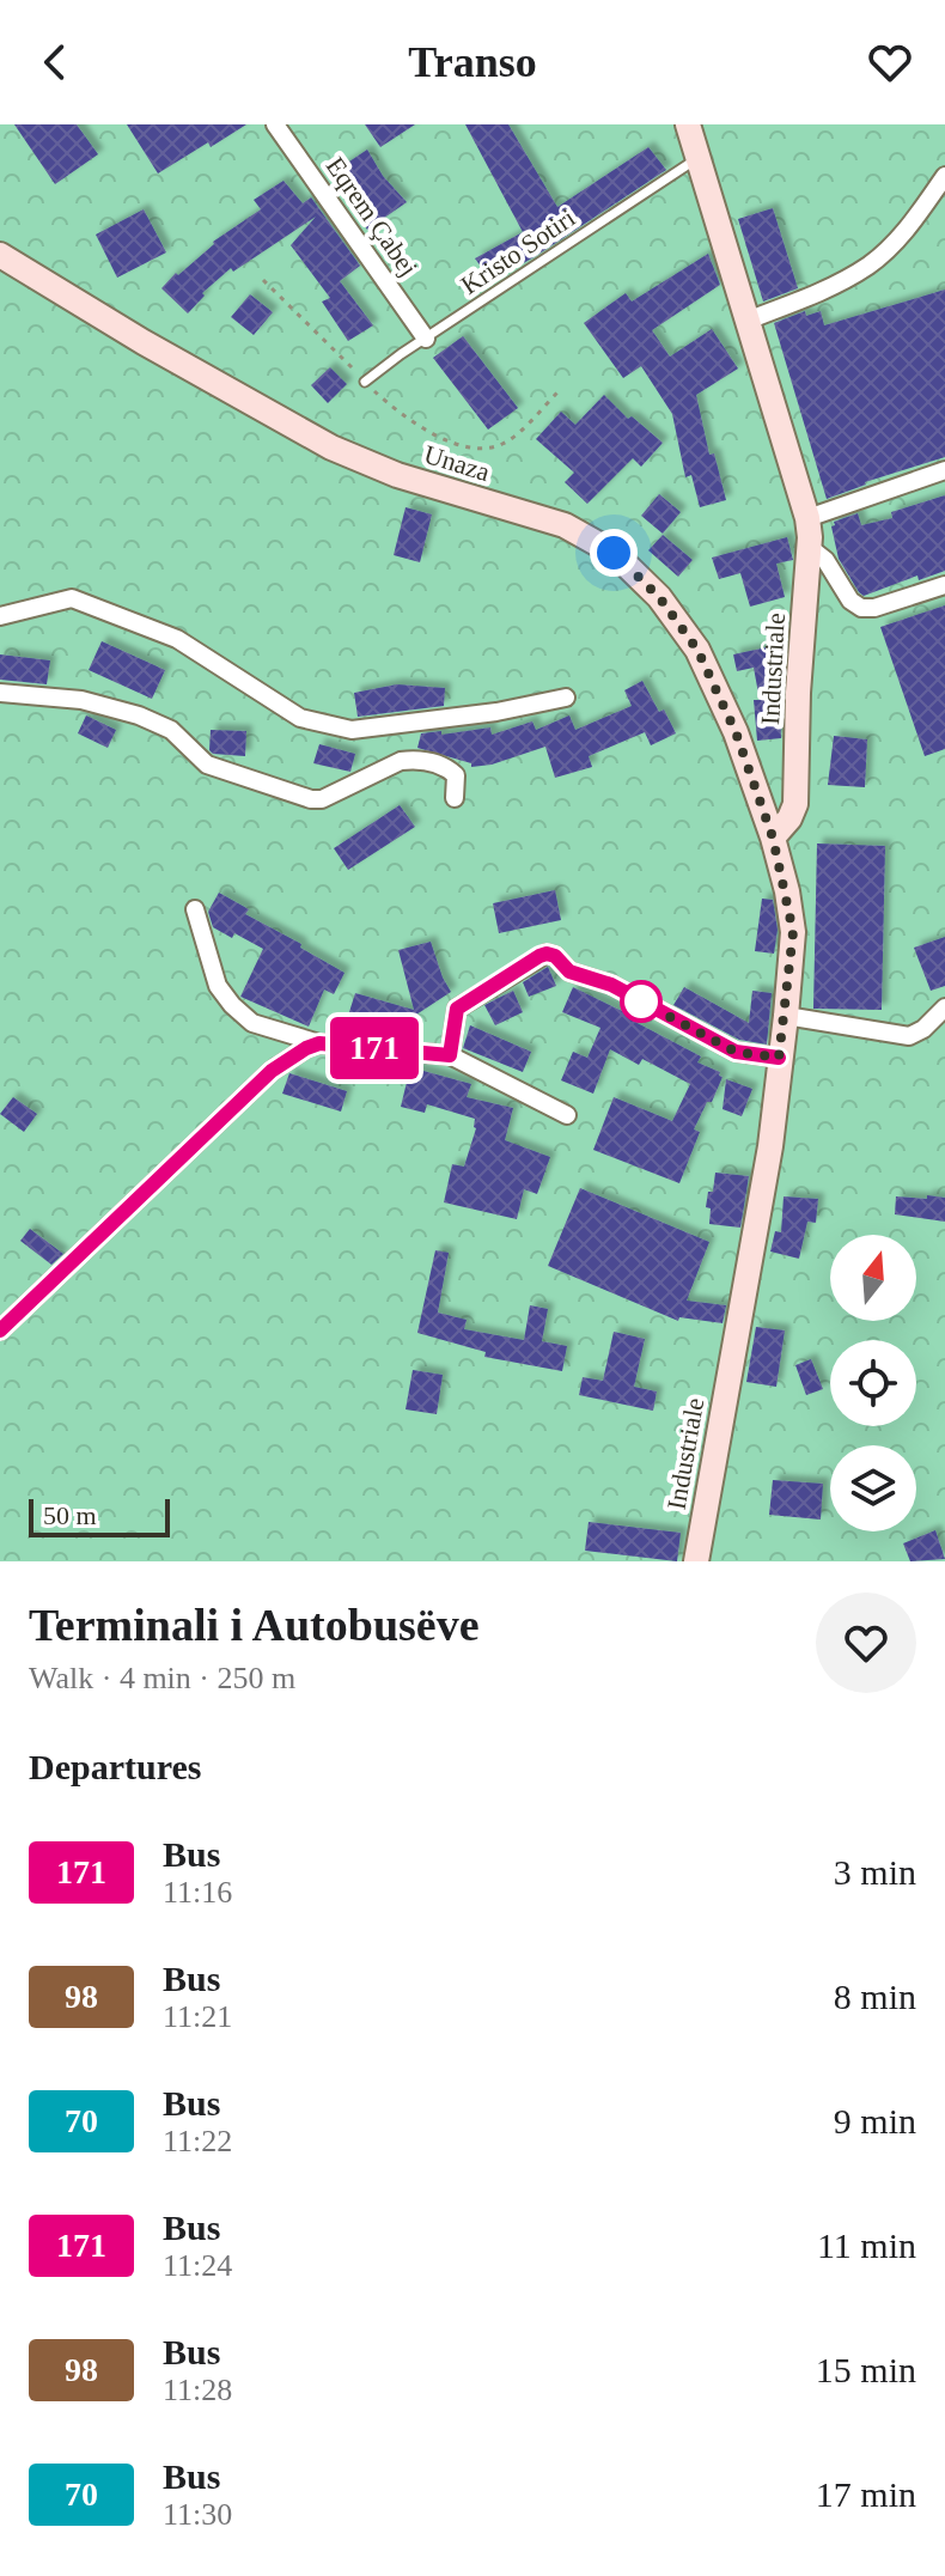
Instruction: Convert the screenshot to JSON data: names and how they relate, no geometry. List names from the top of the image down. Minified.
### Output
{"streets":{"main road":["Unaza","Industriale"],"street":["Eqrem Çabej"],"lane":["Kristo Sotiri"]},"crossings":[["Eqrem Çabej","Kristo Sotiri"],["Kristo Sotiri","Industriale"],["Unaza","Industriale"]],"lines":["bus line 171"],"scale_bar":"50 m","north":"top","page":{"header":"Transo","on_map":"171","scale":"50 m","heading":[["Terminali i Autobusëve","Walk · 4 min · 250 m"],"Departures"],"list":[{"mark":"171","name":"Bus","note":"11:16","value":"3 min"},{"mark":"98","name":"Bus","note":"11:21","value":"8 min"},{"mark":"70","name":"Bus","note":"11:22","value":"9 min"},{"mark":"171","name":"Bus","note":"11:24","value":"11 min"},{"mark":"98","name":"Bus","note":"11:28","value":"15 min"},{"mark":"70","name":"Bus","note":"11:30","value":"17 min"}]}}
